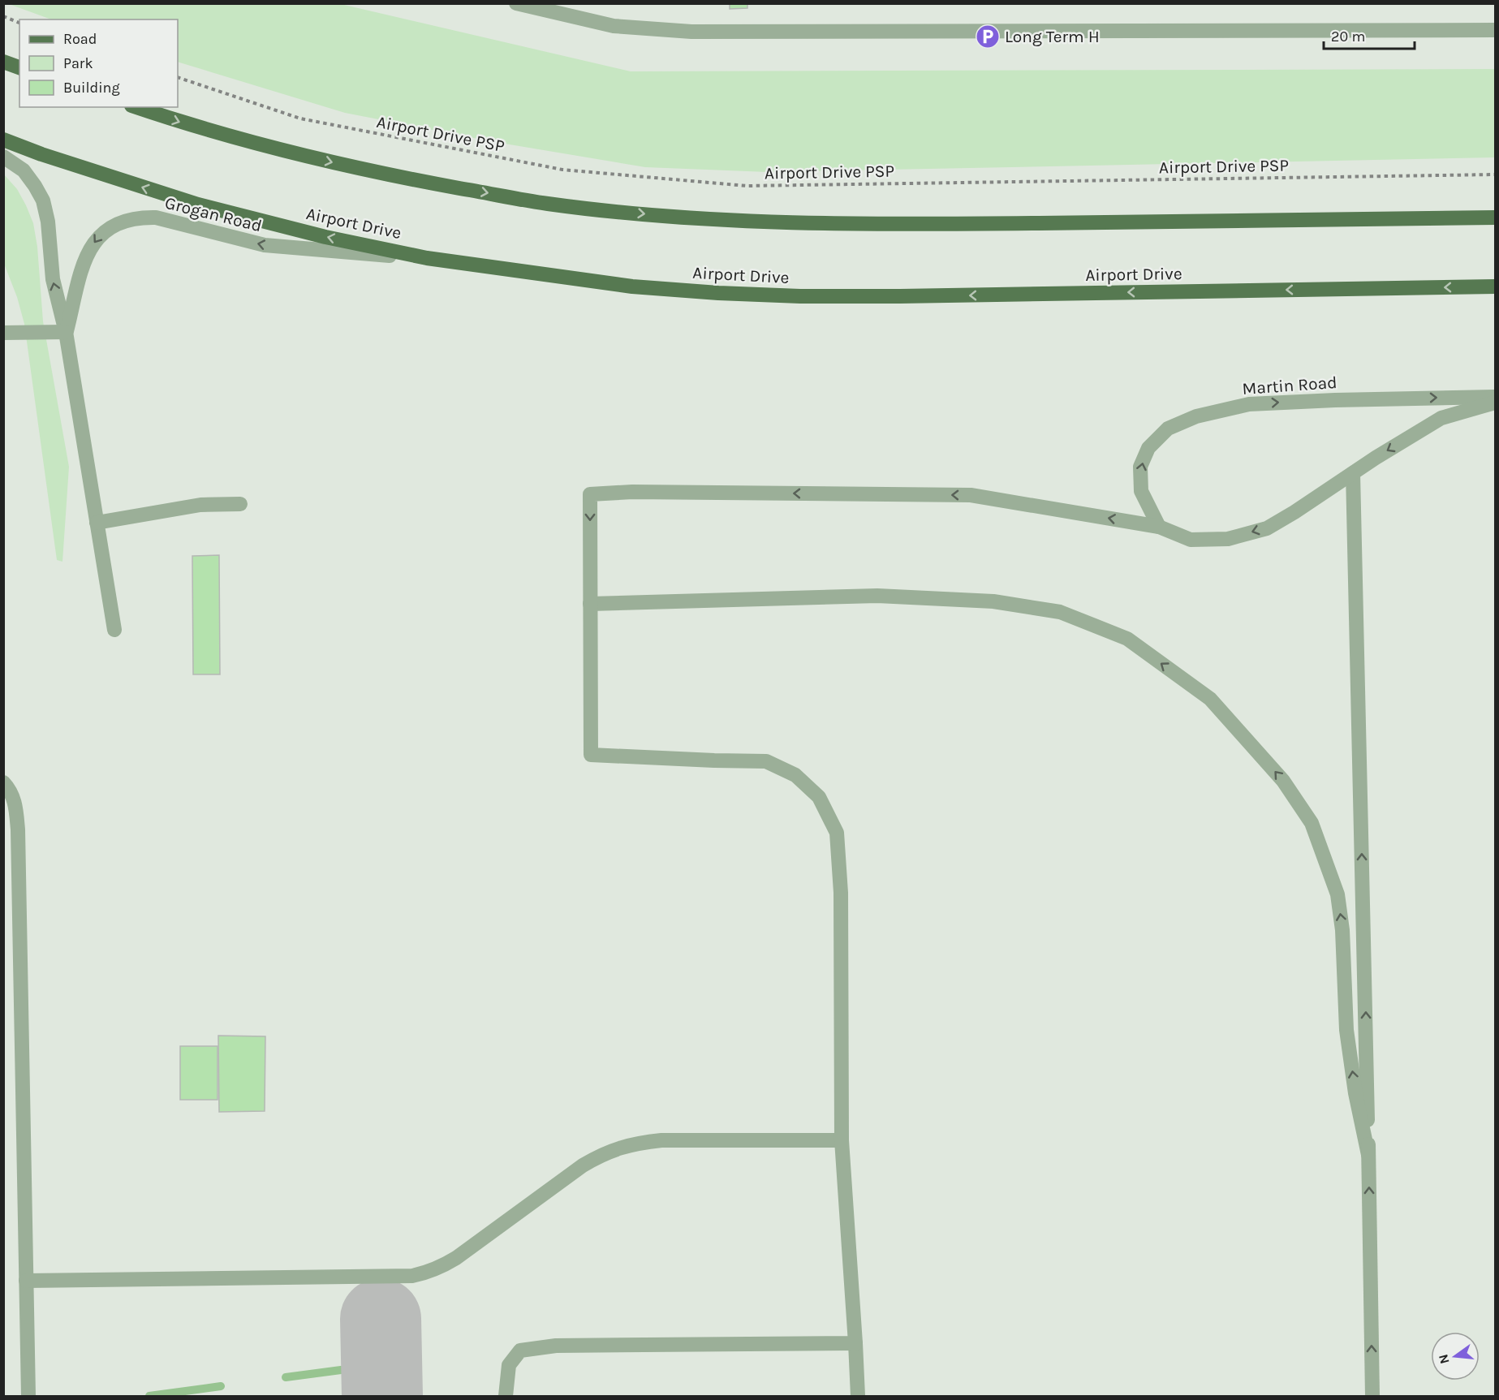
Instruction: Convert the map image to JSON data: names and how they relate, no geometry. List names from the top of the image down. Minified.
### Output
{"streets":{"main road":["Airport Drive"],"lane":["Grogan Road","Martin Road"],"path":["Airport Drive PSP"]},"crossings":[["Grogan Road","Airport Drive"]],"places":{"parking":["Long Term H"]},"legend":["Road","Park","Building"],"scale_bar":"20 m","north":"left"}
